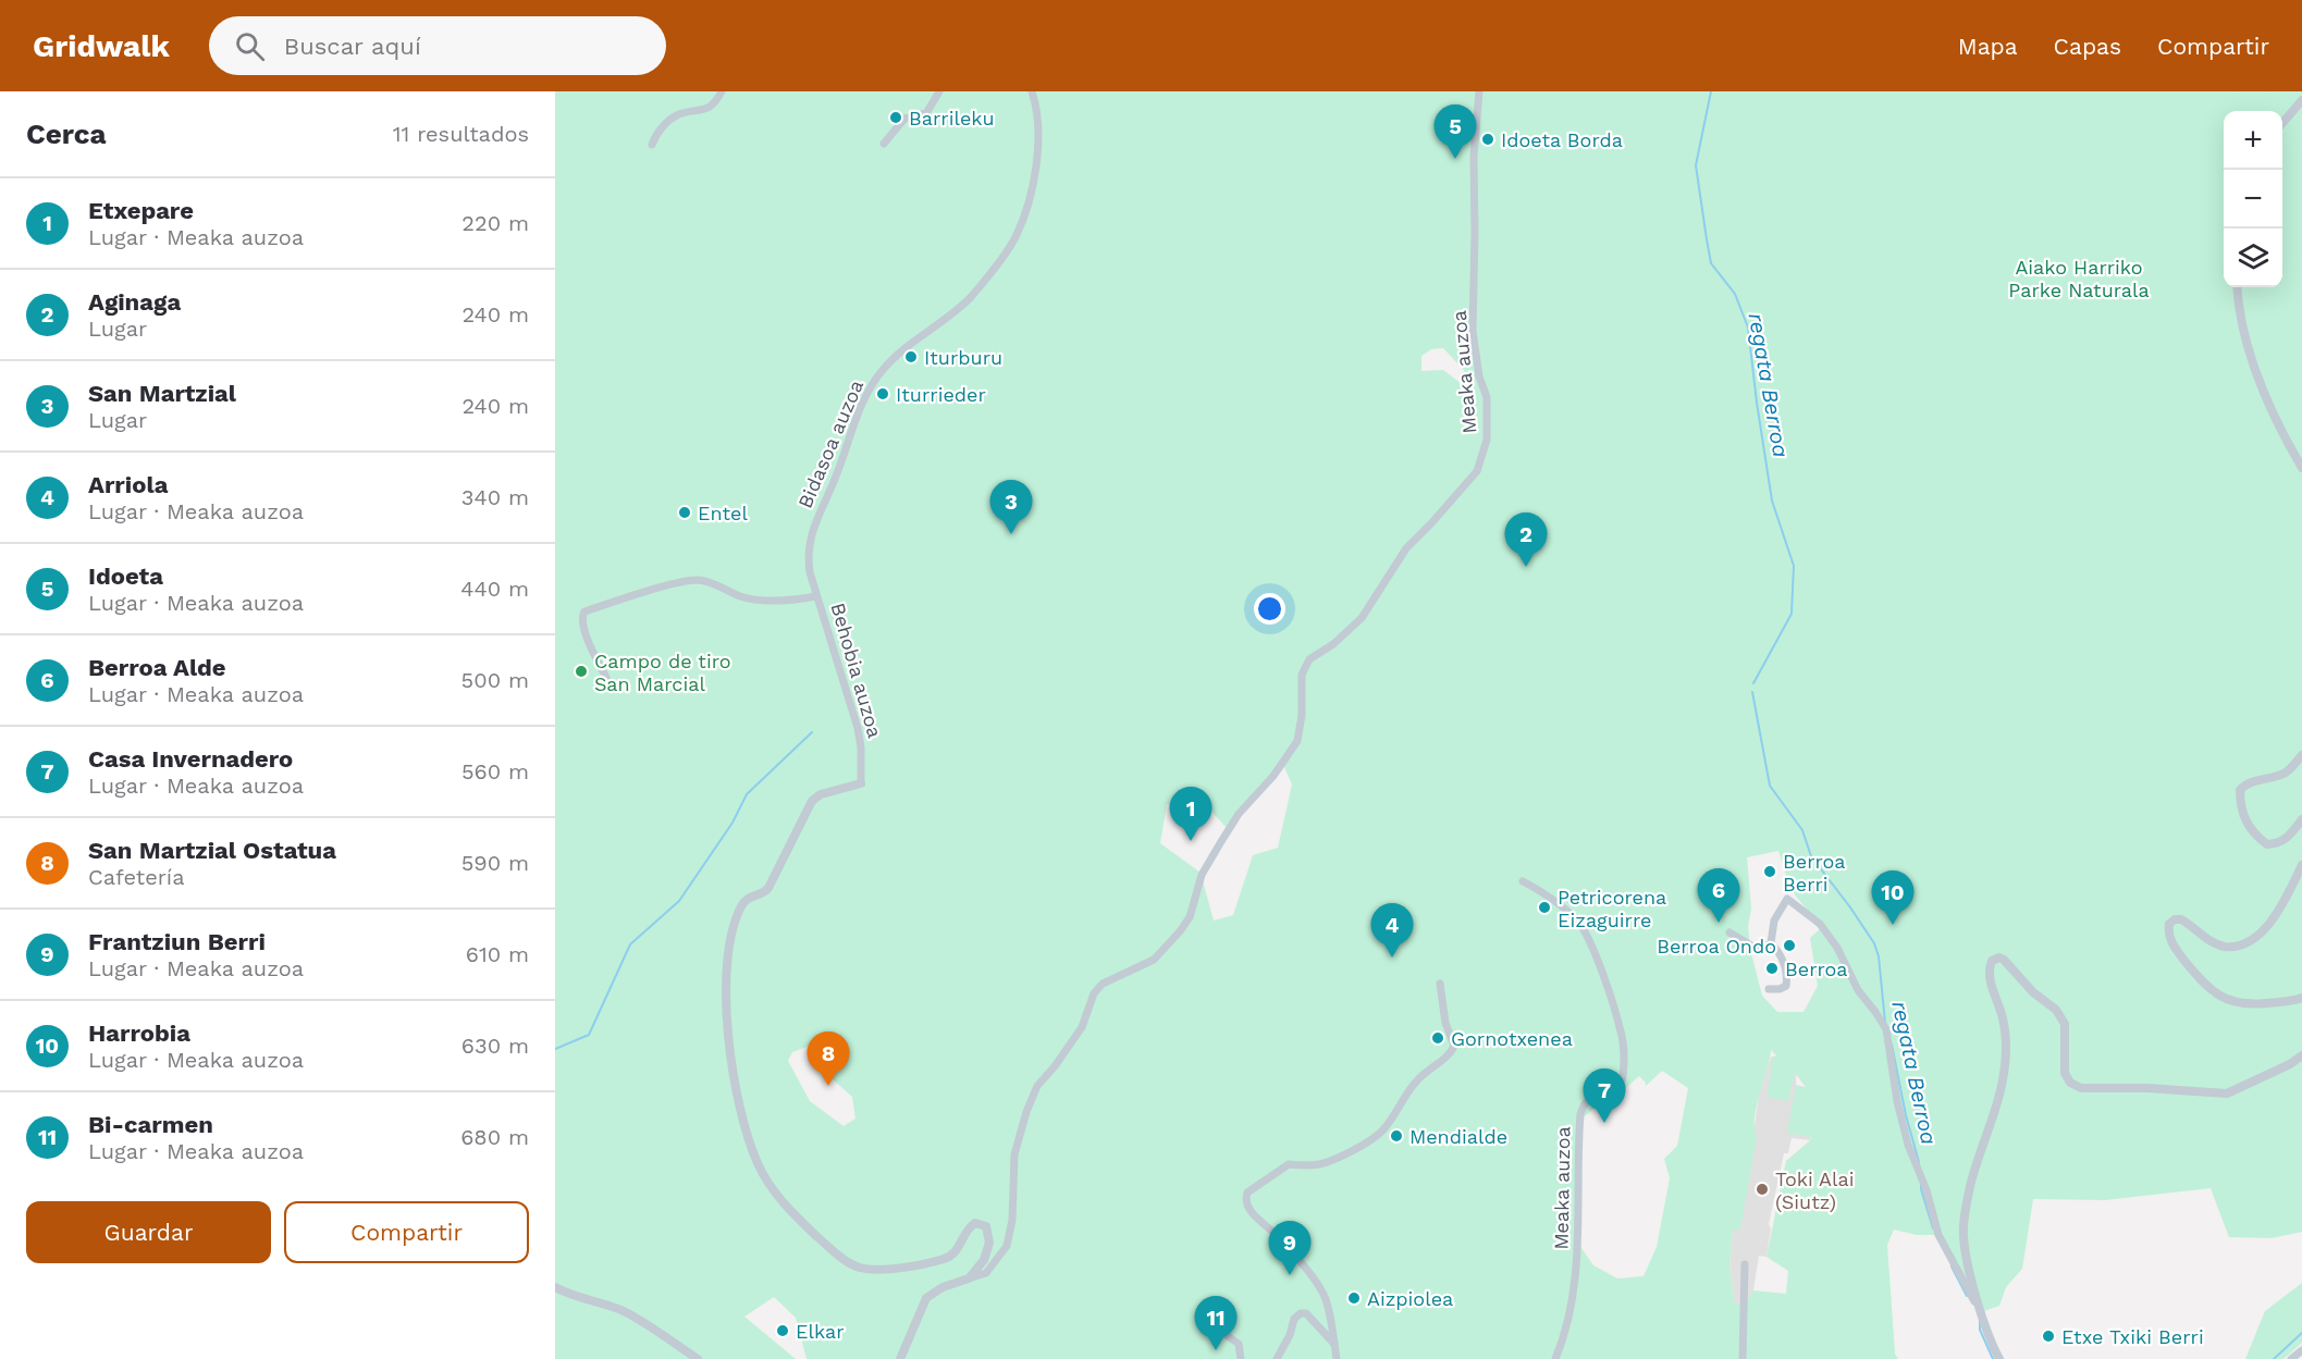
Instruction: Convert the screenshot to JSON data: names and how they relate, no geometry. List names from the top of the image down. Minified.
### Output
{"streets":{"street":["Meaka auzoa","Bidasoa auzoa","Behobia auzoa"]},"crossings":[["Meaka auzoa","Behobia auzoa"],["Bidasoa auzoa","Behobia auzoa"]],"water":["regata Berroa"],"parks":["Aiako Harriko Parke Naturala"],"places":["Barrileku","Idoeta Borda","Iturburu","Iturrieder","Entel","Campo de tiro San Marcial","Berroa Berri","Petricorena Eizaguirre","Berroa Ondo","Berroa","Gornotxenea","Mendialde","Toki Alai (Siutz)","Aizpiolea","Elkar","Etxe Txiki Berri"],"page":{"header":"Gridwalk","search":"Buscar aquí","nav":["Mapa","Capas","Compartir"],"heading":["Cerca","11 resultados"],"pins":["5","3","2","1","6","10","4","8","7","9","11"],"map_buttons":["+","−"],"list":[{"mark":"1","name":"Etxepare","note":"Lugar · Meaka auzoa","value":"220 m"},{"mark":"2","name":"Aginaga","note":"Lugar","value":"240 m"},{"mark":"3","name":"San Martzial","note":"Lugar","value":"240 m"},{"mark":"4","name":"Arriola","note":"Lugar · Meaka auzoa","value":"340 m"},{"mark":"5","name":"Idoeta","note":"Lugar · Meaka auzoa","value":"440 m"},{"mark":"6","name":"Berroa Alde","note":"Lugar · Meaka auzoa","value":"500 m"},{"mark":"7","name":"Casa Invernadero","note":"Lugar · Meaka auzoa","value":"560 m"},{"mark":"8","name":"San Martzial Ostatua","note":"Cafetería","value":"590 m"},{"mark":"9","name":"Frantziun Berri","note":"Lugar · Meaka auzoa","value":"610 m"},{"mark":"10","name":"Harrobia","note":"Lugar · Meaka auzoa","value":"630 m"},{"mark":"11","name":"Bi-carmen","note":"Lugar · Meaka auzoa","value":"680 m"}],"buttons":["Guardar","Compartir"]}}
